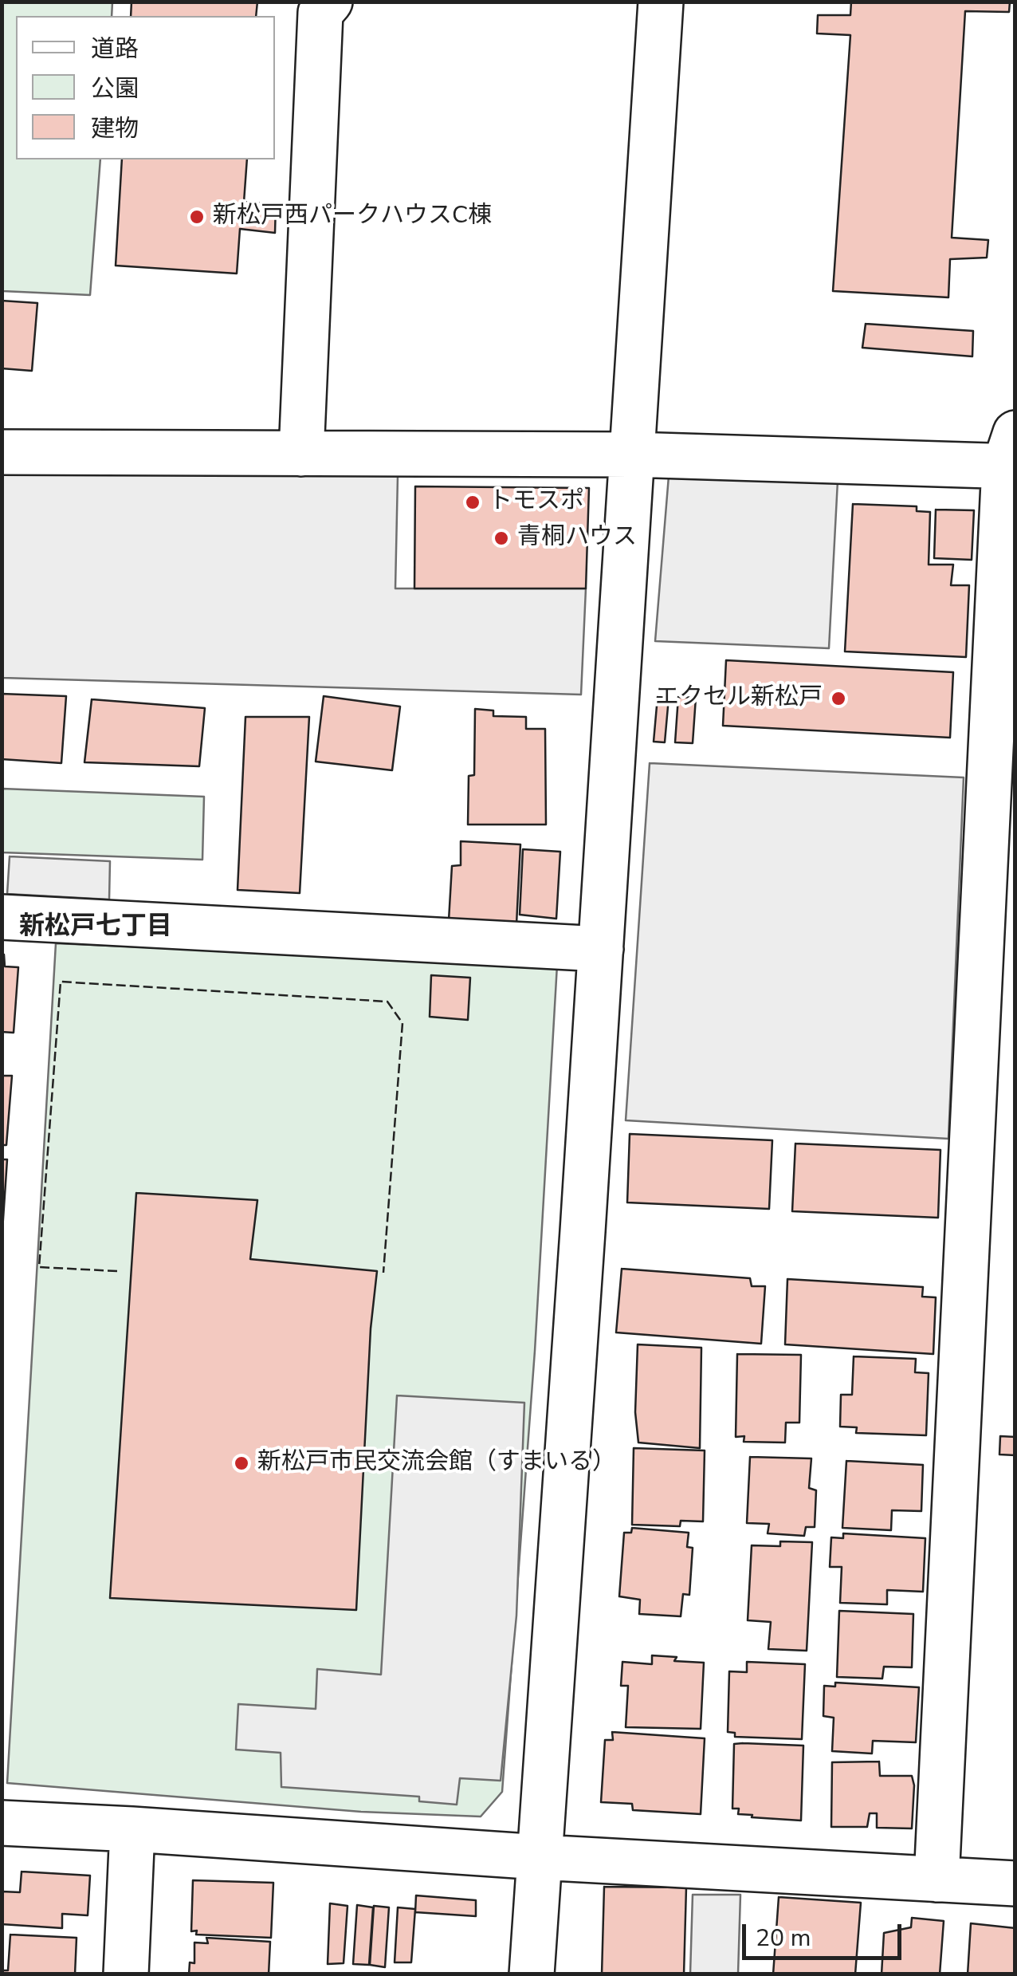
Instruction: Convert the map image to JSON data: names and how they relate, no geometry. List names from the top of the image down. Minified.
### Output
{"districts":["新松戸七丁目"],"places":["新松戸西パークハウスC棟","トモスポ","青桐ハウス","エクセル新松戸","新松戸市民交流会館（すまいる）"],"legend":["道路","公園","建物"],"scale_bar":"20 m"}
